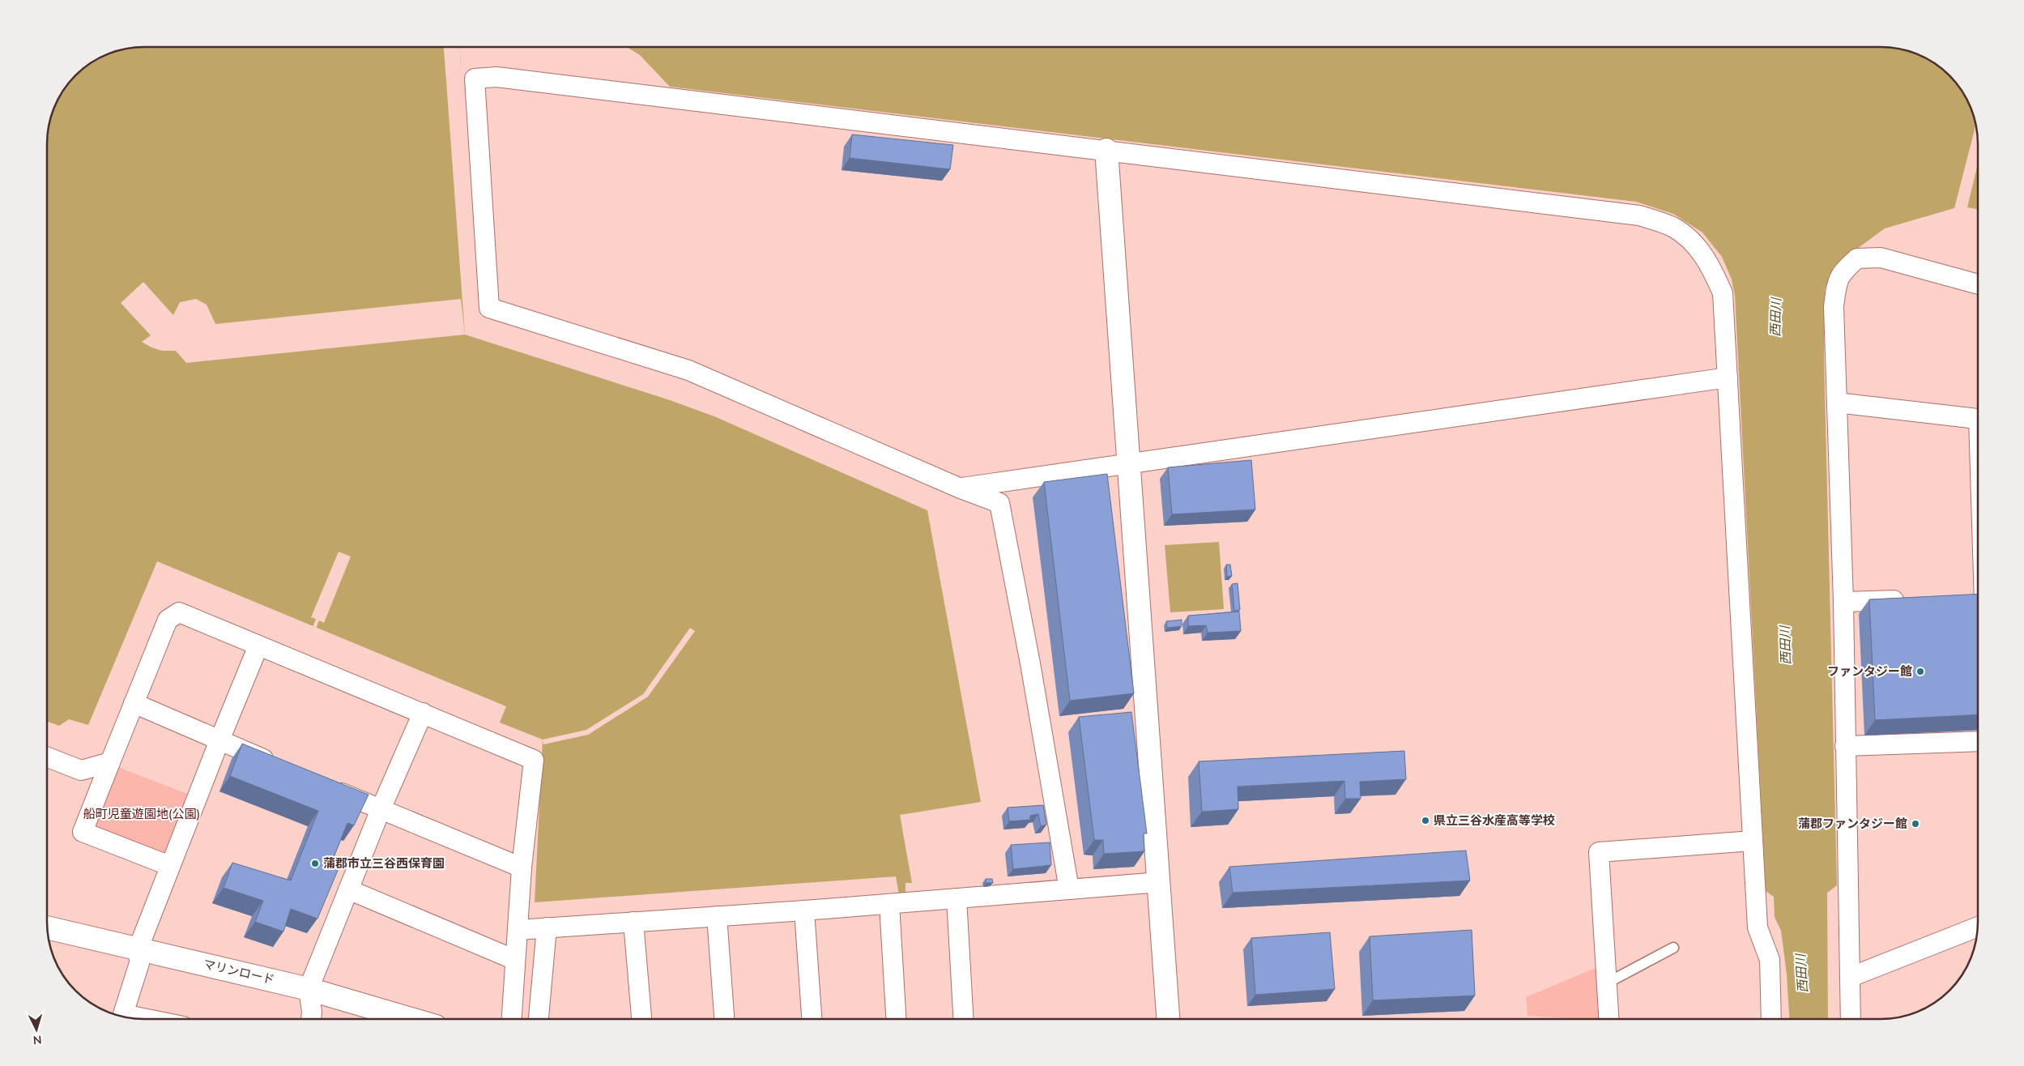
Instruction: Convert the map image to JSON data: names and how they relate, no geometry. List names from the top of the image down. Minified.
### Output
{"streets":{"street":["マリンロード"]},"water":["西田川"],"parks":["船町児童遊園地(公園)"],"places":["ファンタジー館","県立三谷水産高等学校","蒲郡ファンタジー館","蒲郡市立三谷西保育園"],"north":"bottom"}
